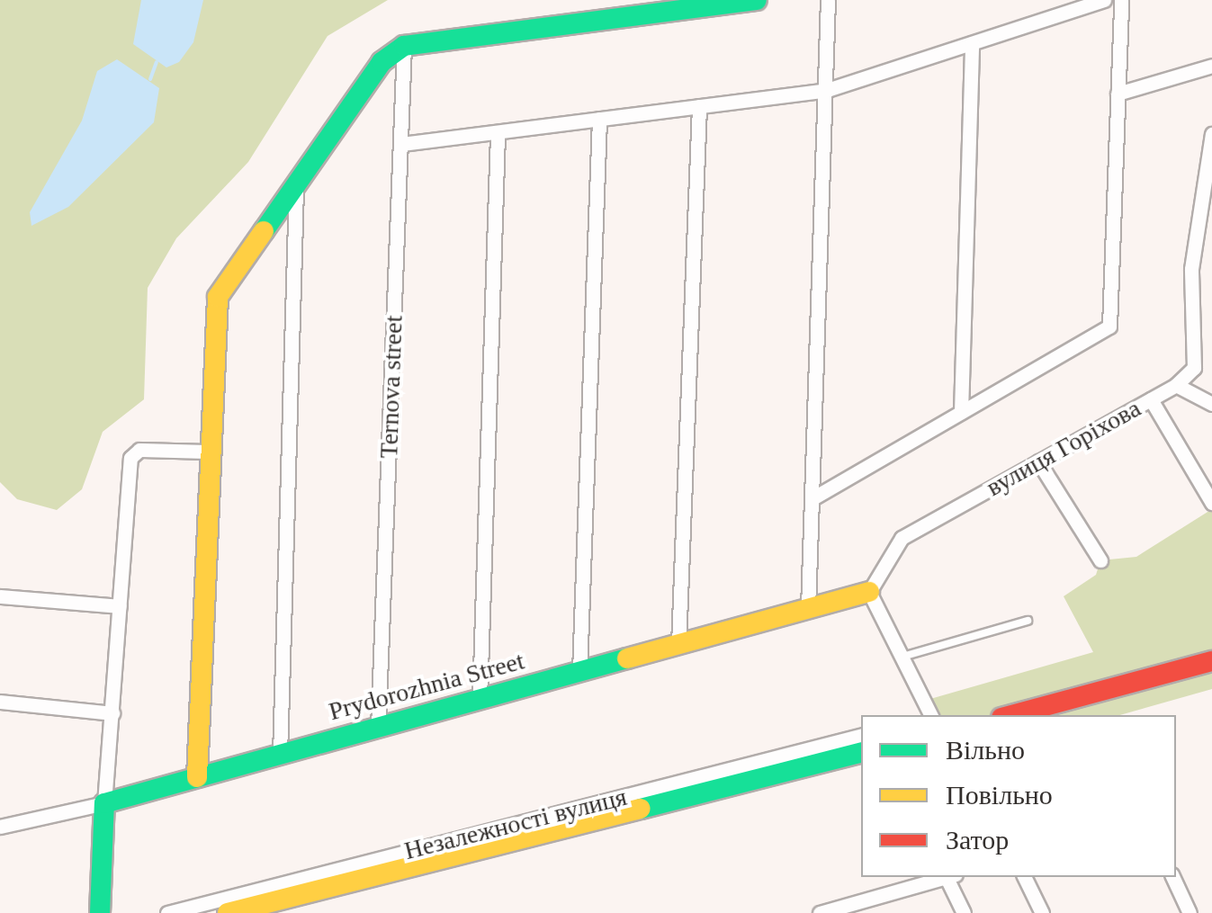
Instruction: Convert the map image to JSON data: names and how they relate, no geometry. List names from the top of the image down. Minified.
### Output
{"streets":{"street":["Ternova street","вулиця Горіхова","Prydorozhnia Street","Незалежності вулиця"]},"crossings":[["Ternova street","Prydorozhnia Street"],["вулиця Горіхова","Prydorozhnia Street"]],"legend":["Вільно","Повільно","Затор"]}
